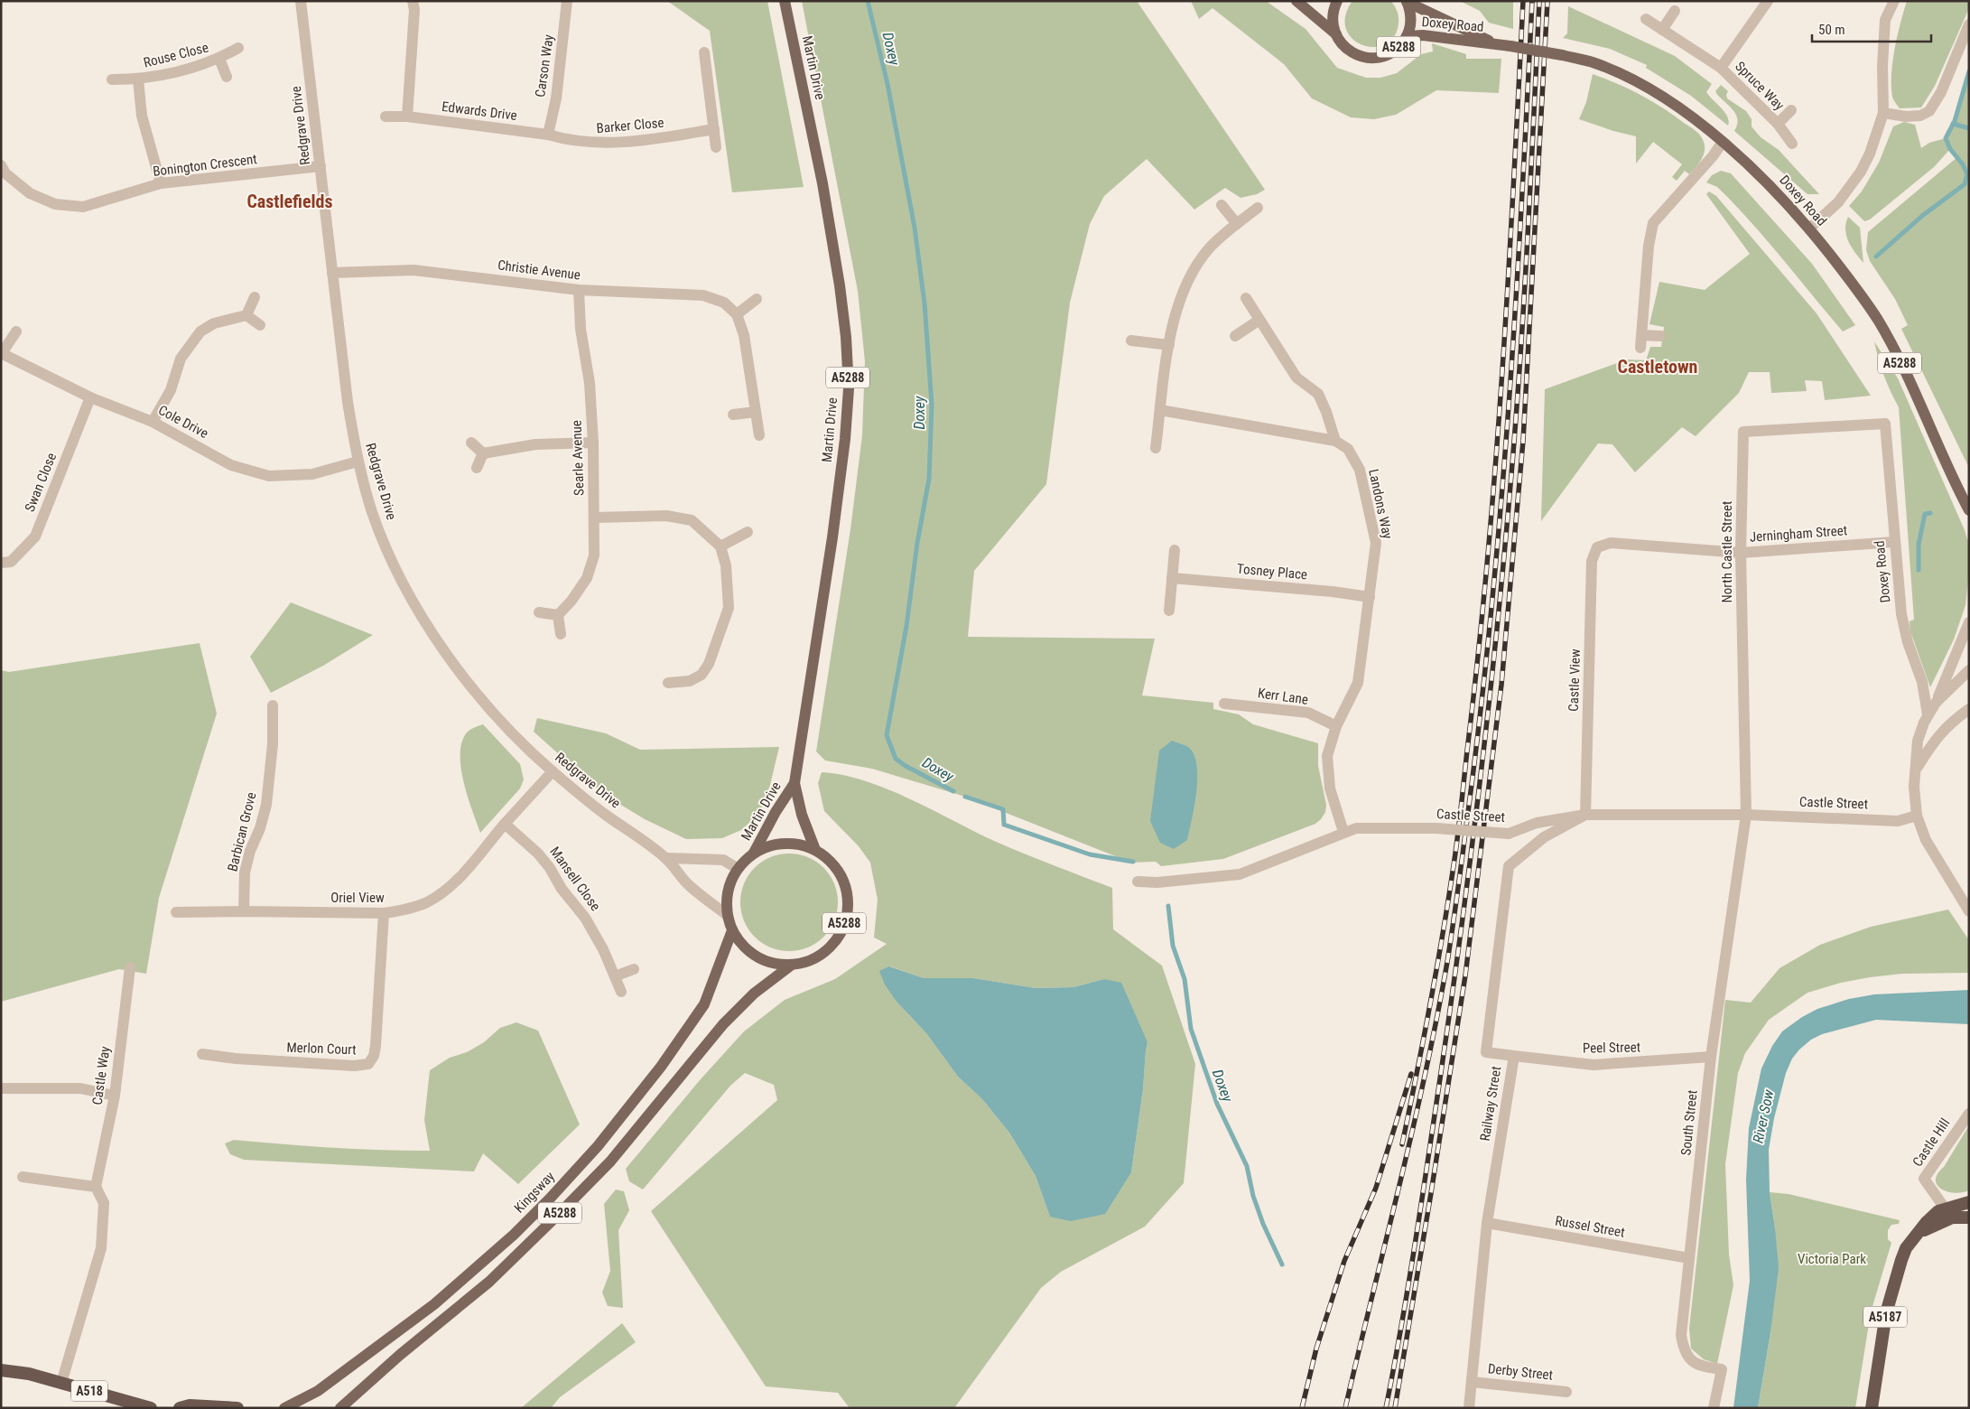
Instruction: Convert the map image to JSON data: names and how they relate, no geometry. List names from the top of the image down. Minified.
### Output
{"streets":{"highway":["A5187","A518"],"main road":["Doxey Road","A5288","Martin Drive","Kingsway"],"street":["Rouse Close","Carson Way","Spruce Way","Edwards Drive","Redgrave Drive","Barker Close","Bonington Crescent","Christie Avenue","Cole Drive","Searle Avenue","Swan Close","Landons Way","Jerningham Street","North Castle Street","Tosney Place","Castle View","Kerr Lane","Castle Street","Barbican Grove","Mansell Close","Oriel View","Peel Street","Merlon Court","Castle Way","Railway Street","South Street","Castle Hill","Russel Street","Derby Street"]},"crossings":[["Doxey Road","A5288"],["Doxey Road","Jerningham Street"],["Doxey Road","North Castle Street"],["A5288","Martin Drive"],["A5288","Redgrave Drive"],["A5288","Kingsway"],["Rouse Close","Bonington Crescent"],["Carson Way","Edwards Drive"],["Carson Way","Barker Close"],["Martin Drive","Redgrave Drive"],["Martin Drive","Kingsway"],["Edwards Drive","Barker Close"],["Redgrave Drive","Bonington Crescent"],["Redgrave Drive","Christie Avenue"],["Redgrave Drive","Cole Drive"],["Redgrave Drive","Kingsway"],["Christie Avenue","Searle Avenue"],["Cole Drive","Swan Close"],["Landons Way","Tosney Place"],["Landons Way","Kerr Lane"],["Landons Way","Castle Street"],["Jerningham Street","North Castle Street"],["Jerningham Street","Castle View"],["North Castle Street","Castle Street"],["North Castle Street","South Street"],["Castle View","Castle Street"],["Castle View","Railway Street"],["Castle Street","Railway Street"],["Castle Street","South Street"],["Barbican Grove","Oriel View"],["Mansell Close","Oriel View"],["Oriel View","Merlon Court"],["Peel Street","Railway Street"],["Peel Street","South Street"],["Railway Street","Russel Street"],["Railway Street","Derby Street"],["South Street","Russel Street"],["Castle Hill","A5187"]],"districts":["Castlefields","Castletown"],"water":["Doxey","River Sow"],"parks":["Victoria Park"],"scale_bar":"50 m"}
